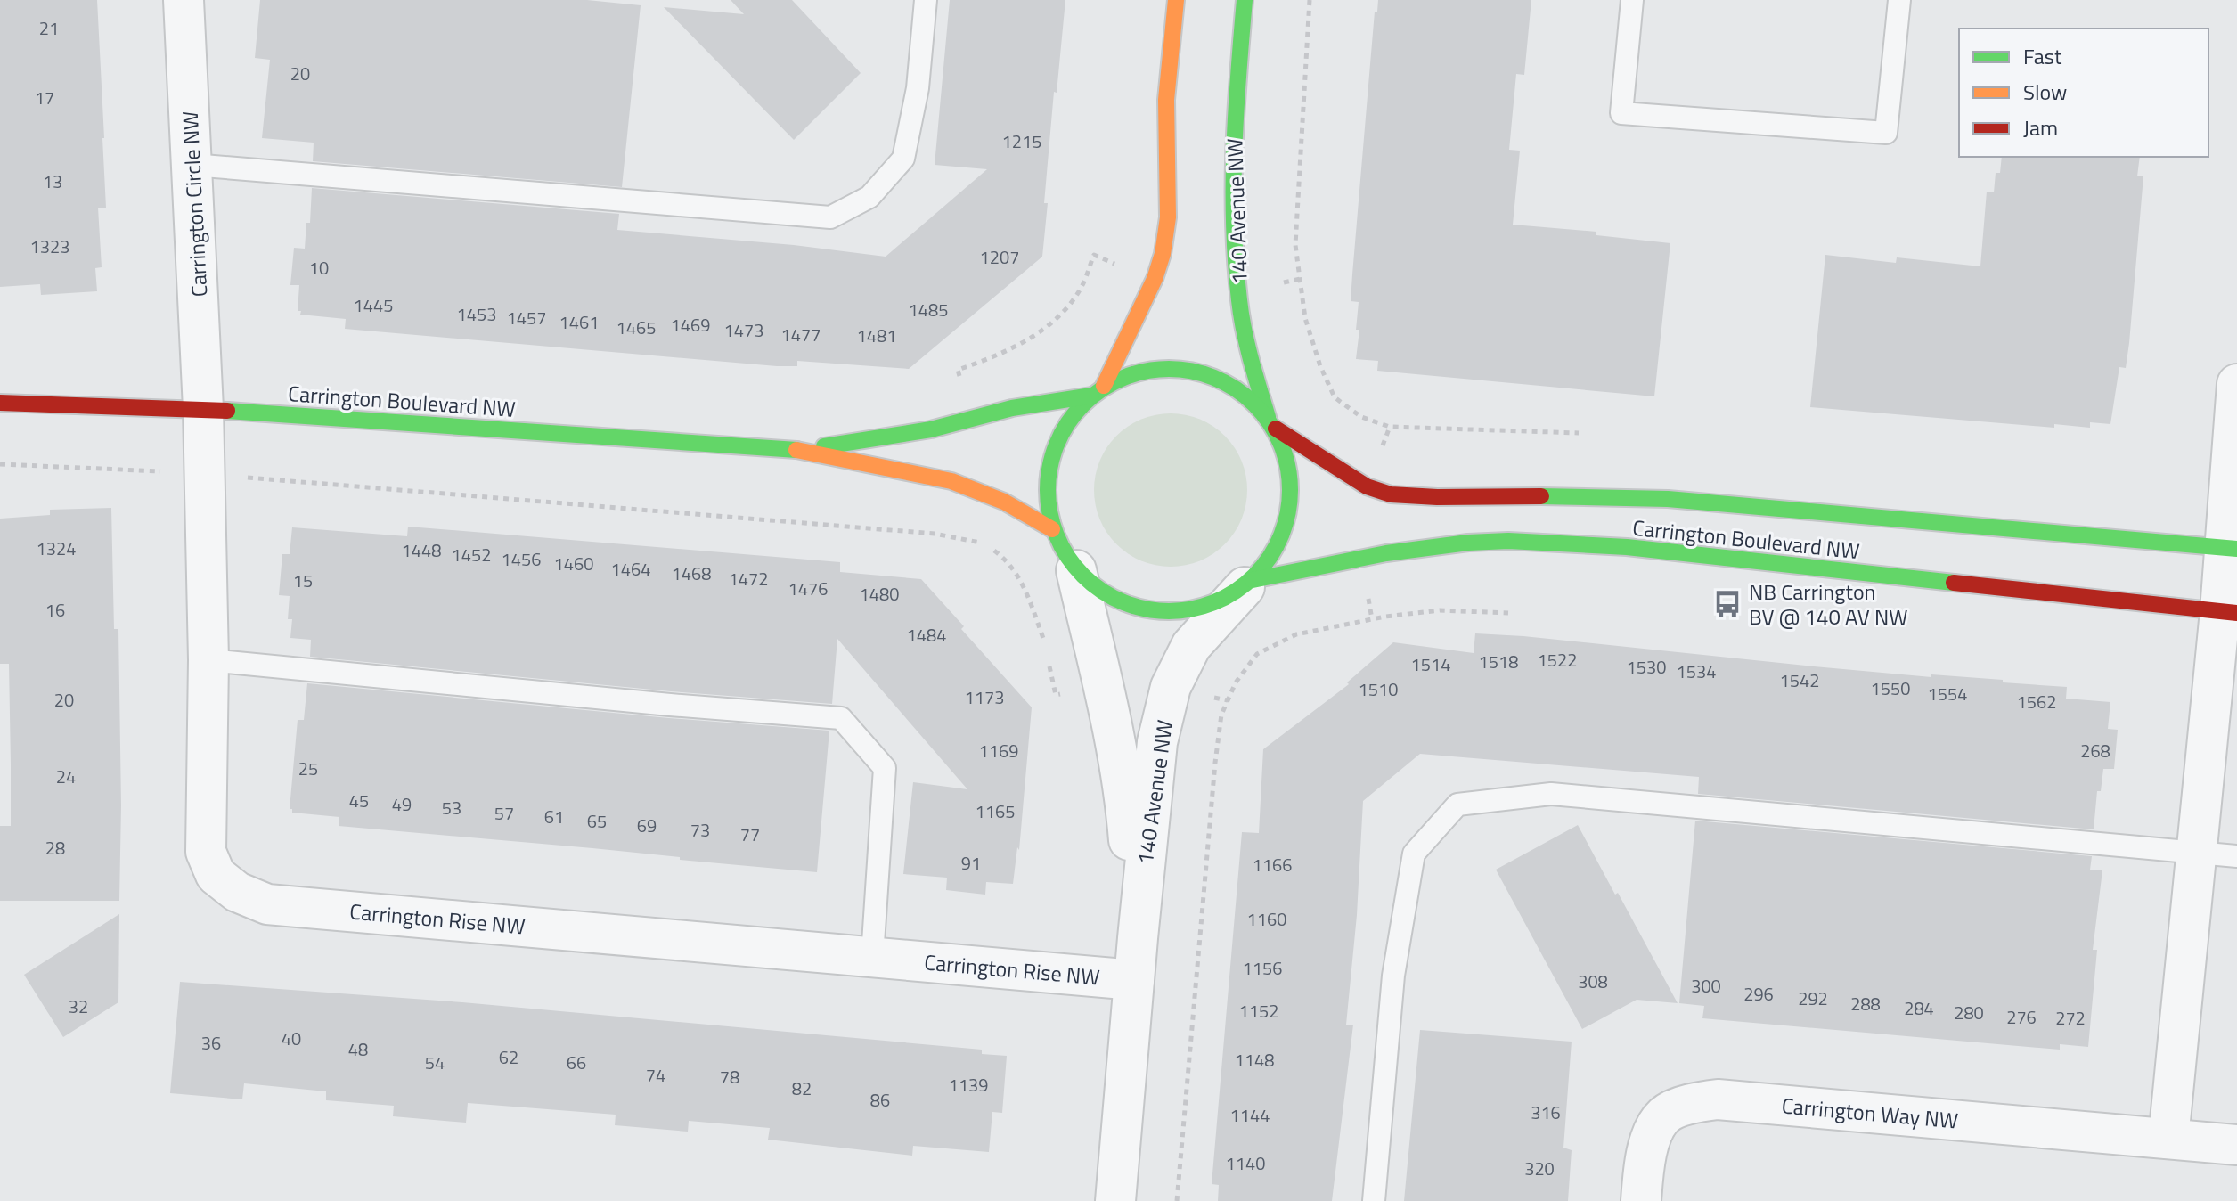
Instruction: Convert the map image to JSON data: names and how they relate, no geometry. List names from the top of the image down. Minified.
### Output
{"streets":{"street":["Carrington Circle NW","140 Avenue NW","Carrington Boulevard NW","Carrington Rise NW","Carrington Way NW"]},"crossings":[["Carrington Circle NW","Carrington Boulevard NW"],["Carrington Circle NW","Carrington Rise NW"],["140 Avenue NW","Carrington Boulevard NW"],["140 Avenue NW","Carrington Rise NW"],["Carrington Boulevard NW","Carrington Rise NW"]],"places":{"bus stop":["NB Carrington BV @ 140 AV NW"]},"house_numbers":["21","20","17","1215","13","1323","1207","10","1445","1485","1453","1457","1461","1469","1465","1473","1477","1481","1324","1448","1452","1456","1460","1464","1468","1472","15","1476","1480","16","1484","1522","1518","1514","1530","1534","1542","1550","1510","1554","1173","20","1562","1169","268","25","24","45","49","53","1165","57","61","65","69","73","77","28","91","1166","1160","1156","308","300","296","292","288","32","284","1152","280","276","272","40","36","48","62","1148","54","66","74","78","1139","82","86","316","1144","1140","320"],"legend":["Fast","Slow","Jam"]}
